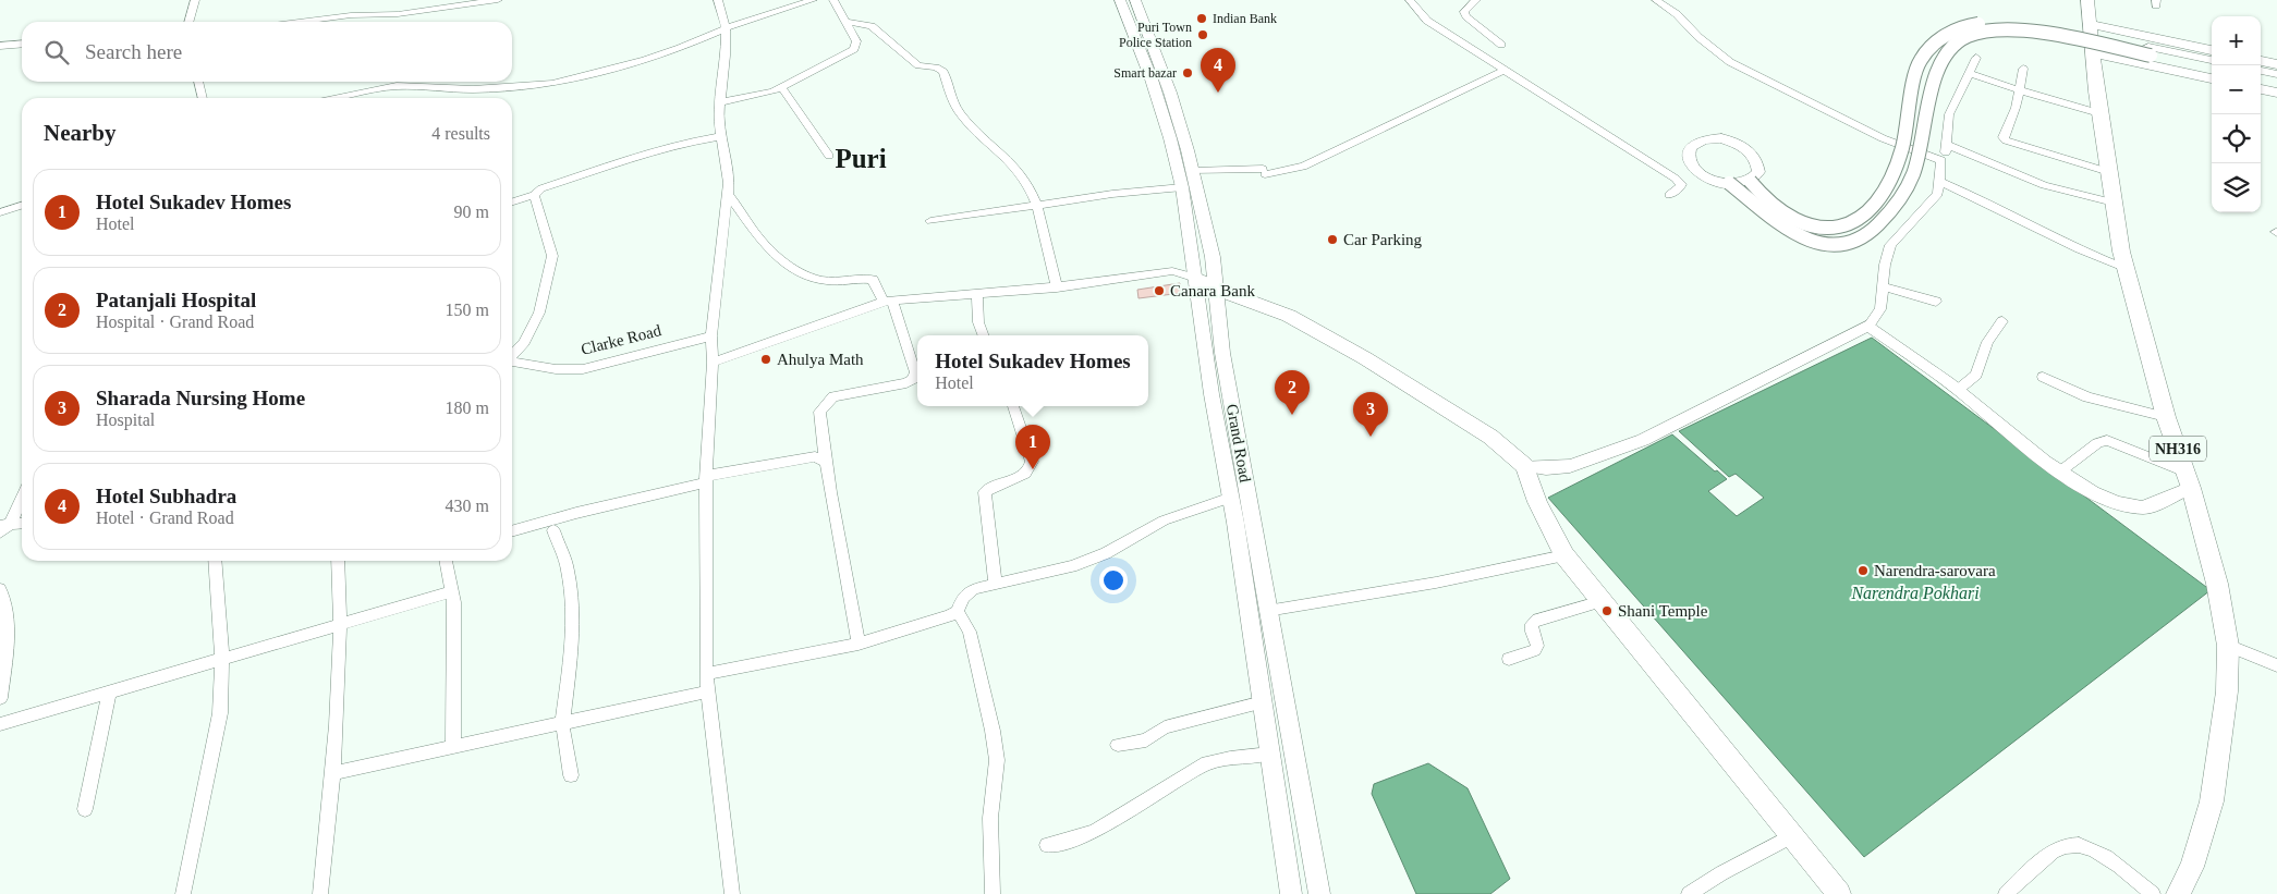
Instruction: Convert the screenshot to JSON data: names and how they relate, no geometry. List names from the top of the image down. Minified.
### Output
{"streets":{"main road":["Grand Road","NH316"],"street":["Clarke Road"]},"districts":["Puri"],"water":["Narendra Pokhari"],"places":["Indian Bank","Puri Town Police Station","Smart bazar","Car Parking","Canara Bank","Ahulya Math","Narendra-sarovara","Shani Temple"],"page":{"map_buttons":["+","−"],"search":"Search here","pins":["4","2","3","1"],"heading":["Nearby","4 results"],"list":[{"mark":"1","name":"Hotel Sukadev Homes","note":"Hotel","value":"90 m"},{"mark":"2","name":"Patanjali Hospital","note":"Hospital · Grand Road","value":"150 m"},{"mark":"3","name":"Sharada Nursing Home","note":"Hospital","value":"180 m"},{"mark":"4","name":"Hotel Subhadra","note":"Hotel · Grand Road","value":"430 m"}],"popup":["Hotel Sukadev Homes","Hotel"]}}
